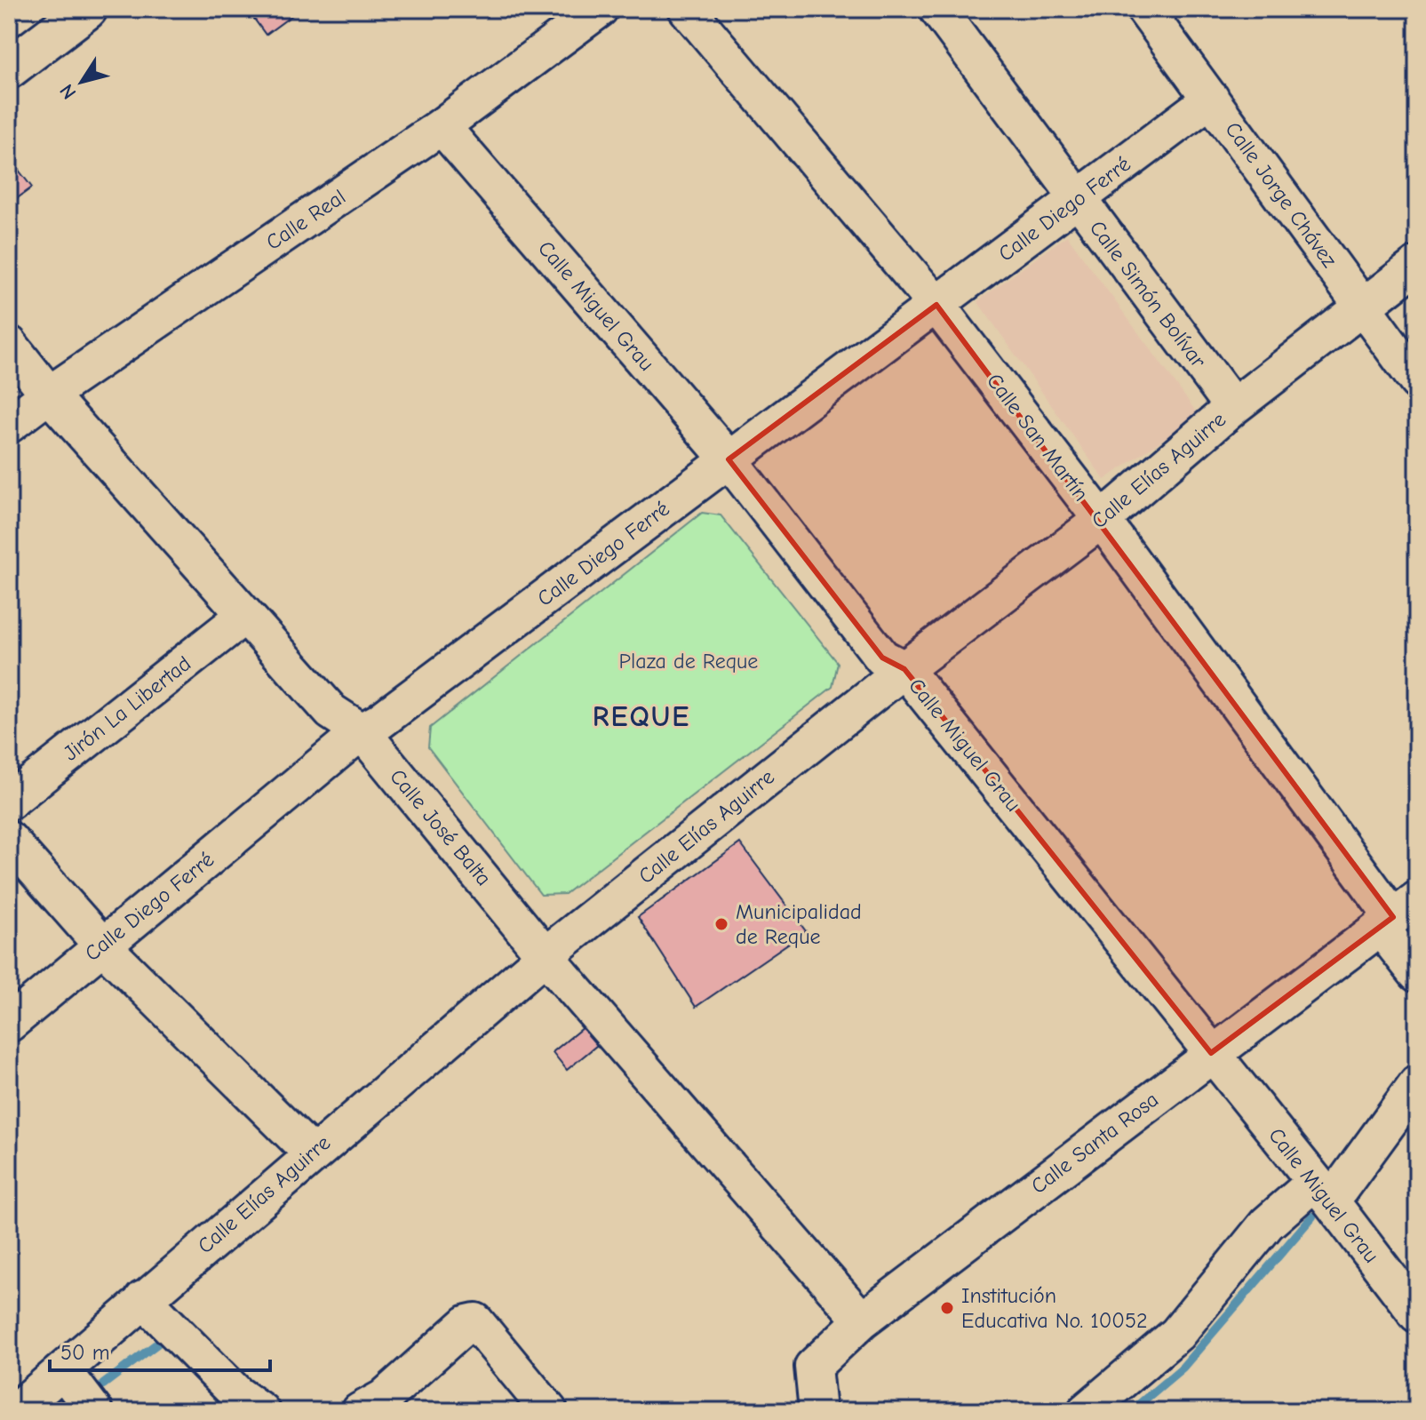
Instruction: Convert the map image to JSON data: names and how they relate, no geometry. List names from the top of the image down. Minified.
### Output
{"streets":{"street":["Calle Jorge Chávez","Calle Diego Ferré","Calle Real","Calle Simón Bolívar","Calle Miguel Grau","Calle San Martín","Calle Elías Aguirre","Jirón La Libertad","Calle José Balta","Calle Santa Rosa"]},"crossings":[["Calle Jorge Chávez","Calle Diego Ferré"],["Calle Jorge Chávez","Calle Elías Aguirre"],["Calle Diego Ferré","Calle Simón Bolívar"],["Calle Diego Ferré","Calle Miguel Grau"],["Calle Diego Ferré","Calle San Martín"],["Calle Diego Ferré","Calle José Balta"],["Calle Real","Calle Miguel Grau"],["Calle Real","Calle José Balta"],["Calle Simón Bolívar","Calle Elías Aguirre"],["Calle Miguel Grau","Calle Elías Aguirre"],["Calle Miguel Grau","Calle Santa Rosa"],["Calle San Martín","Calle Elías Aguirre"],["Calle San Martín","Calle Santa Rosa"],["Calle Elías Aguirre","Calle José Balta"],["Jirón La Libertad","Calle José Balta"],["Calle José Balta","Calle Santa Rosa"]],"districts":["REQUE"],"parks":["Plaza de Reque"],"places":["Municipalidad de Reque","Institución Educativa No. 10052"],"scale_bar":"50 m","north":"bottom left"}
